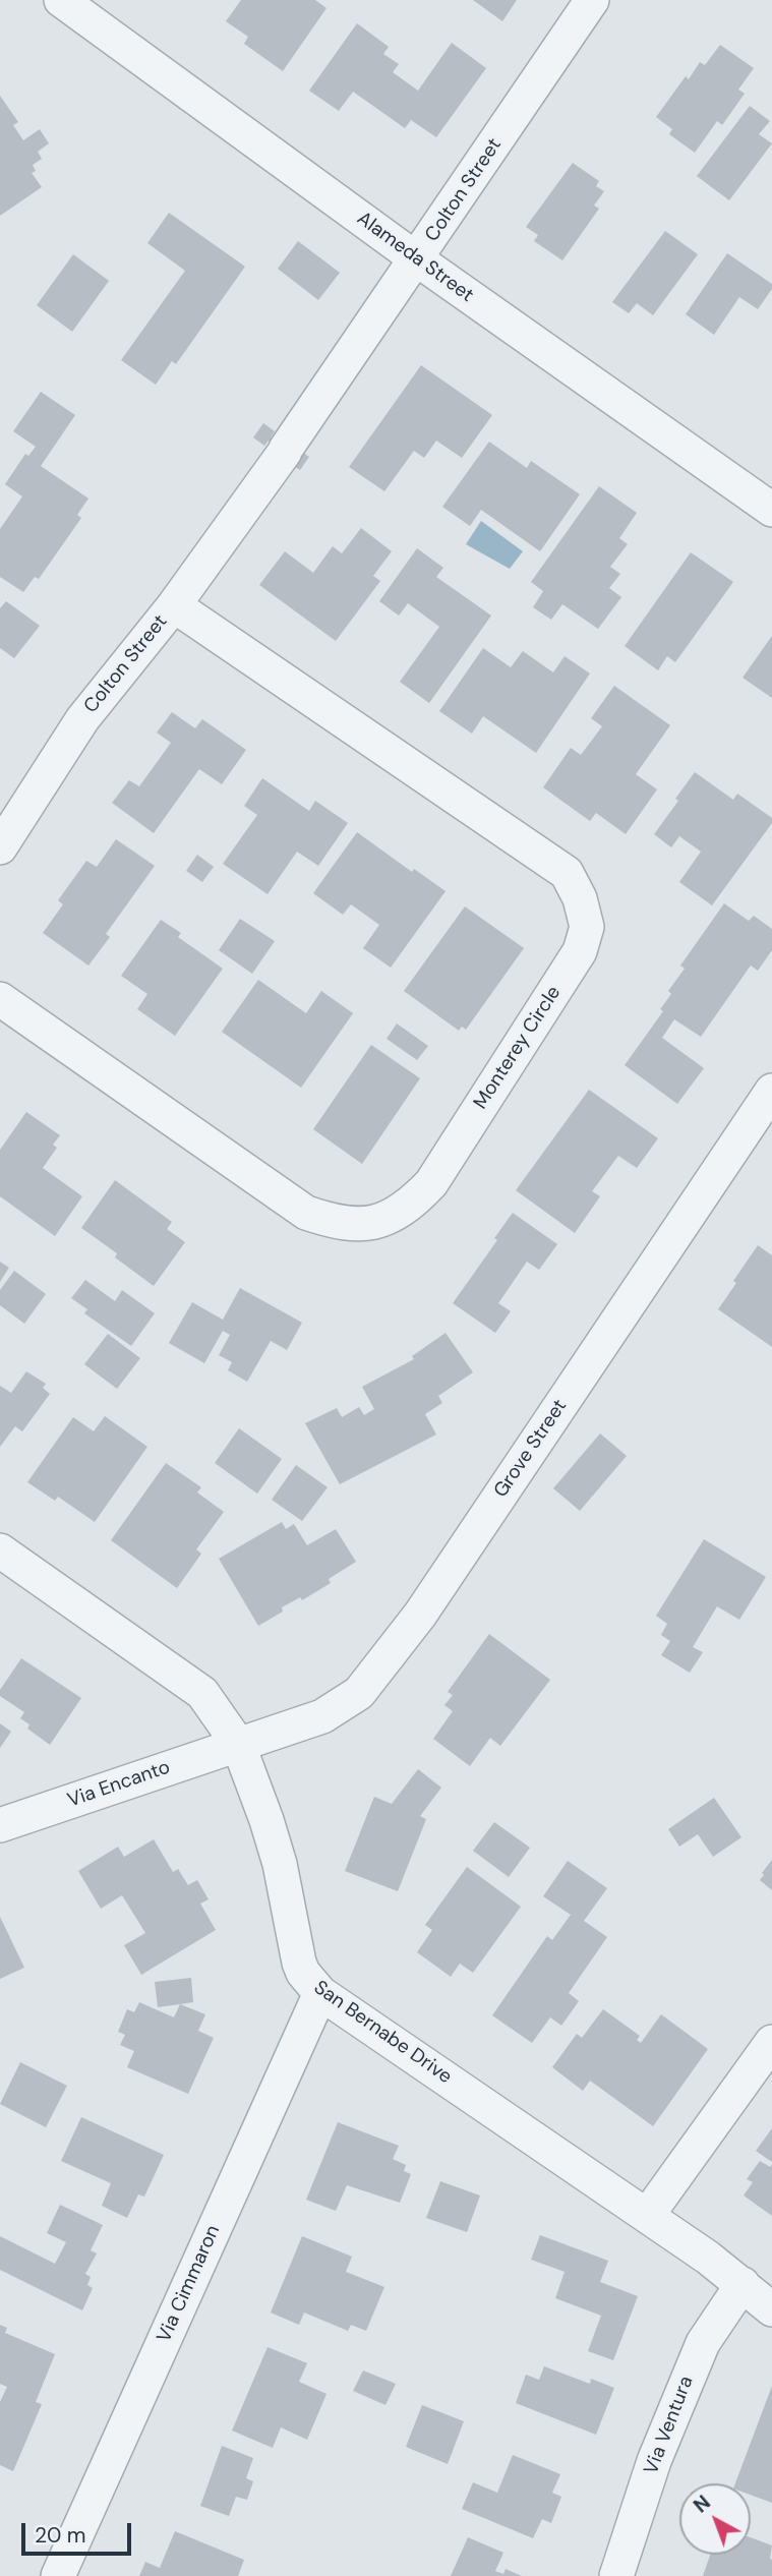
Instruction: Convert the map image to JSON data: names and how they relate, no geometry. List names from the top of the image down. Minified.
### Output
{"streets":{"street":["Colton Street","Alameda Street","Monterey Circle","Grove Street","Via Encanto","San Bernabe Drive","Via Cimmaron","Via Ventura"]},"crossings":[["Colton Street","Alameda Street"],["Colton Street","Monterey Circle"],["Grove Street","Via Encanto"],["Grove Street","San Bernabe Drive"],["Via Encanto","San Bernabe Drive"],["San Bernabe Drive","Via Cimmaron"],["San Bernabe Drive","Via Ventura"]],"scale_bar":"20 m","north":"top left"}
